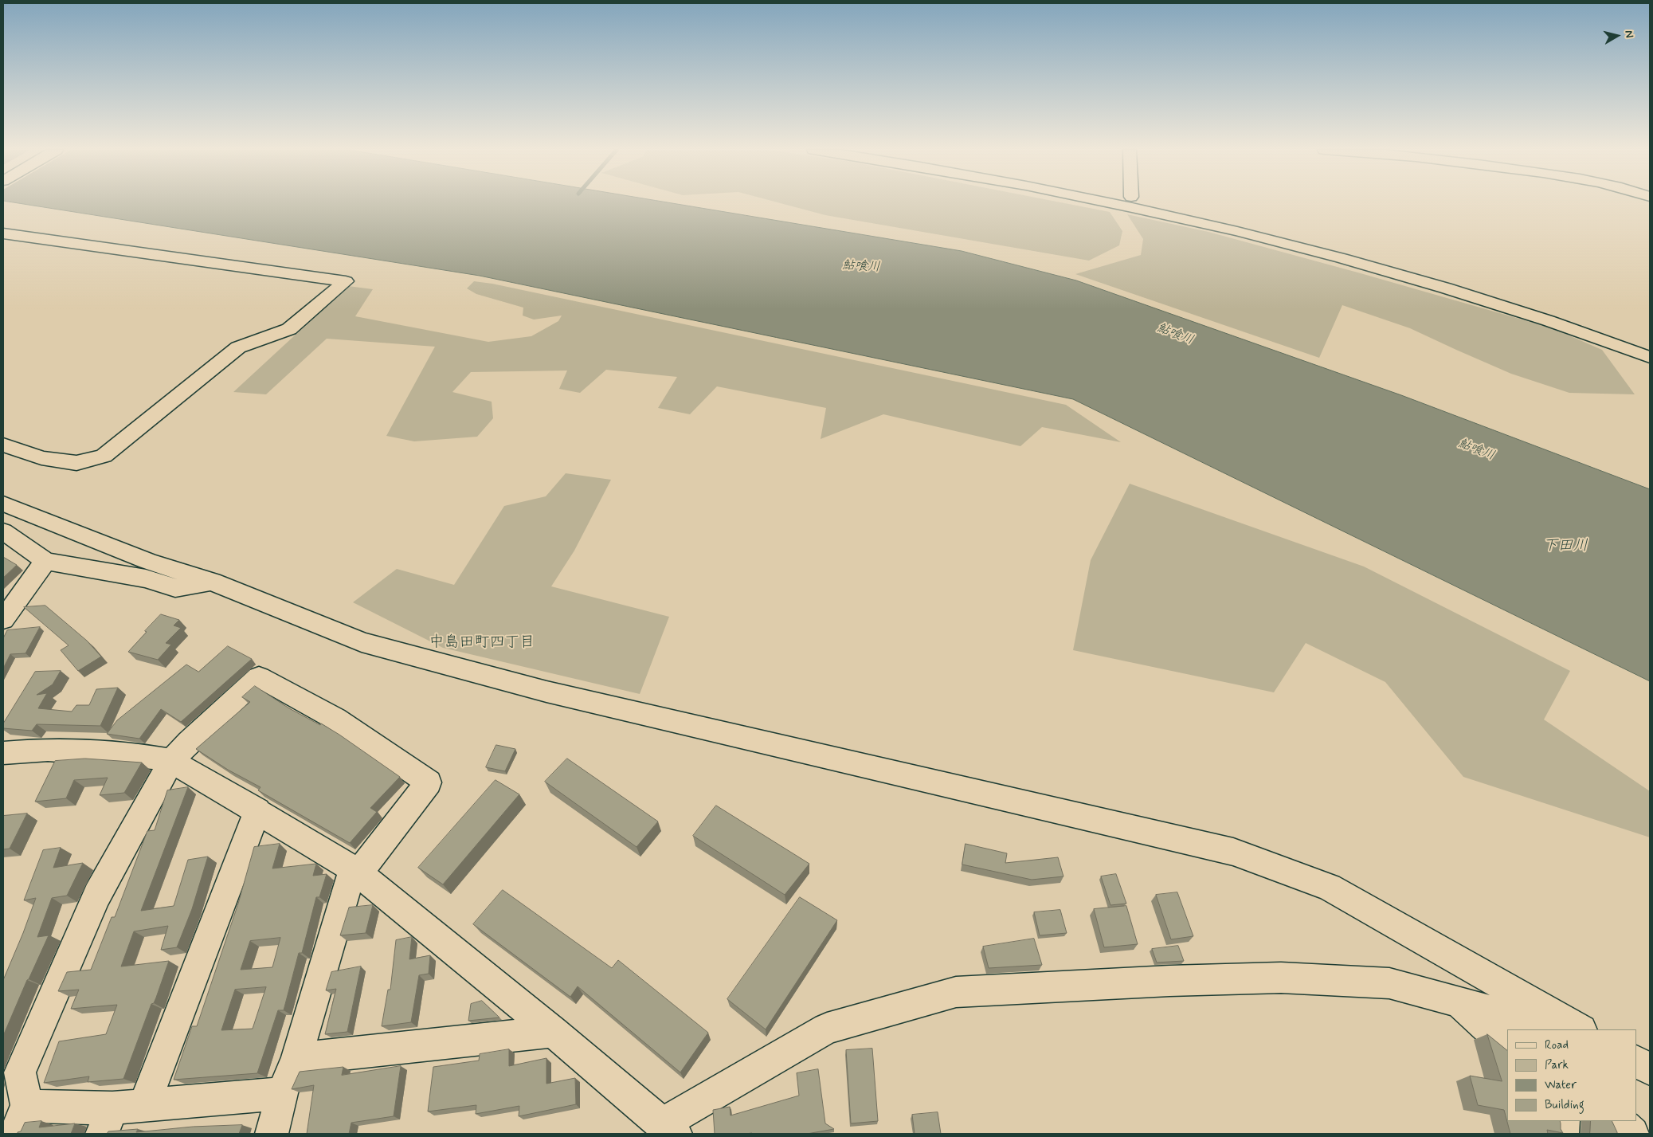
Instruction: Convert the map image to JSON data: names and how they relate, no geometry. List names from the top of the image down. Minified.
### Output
{"districts":["中島田町四丁目"],"water":["鮎喰川","下田川"],"legend":["Road","Park","Water","Building"],"north":"right"}
